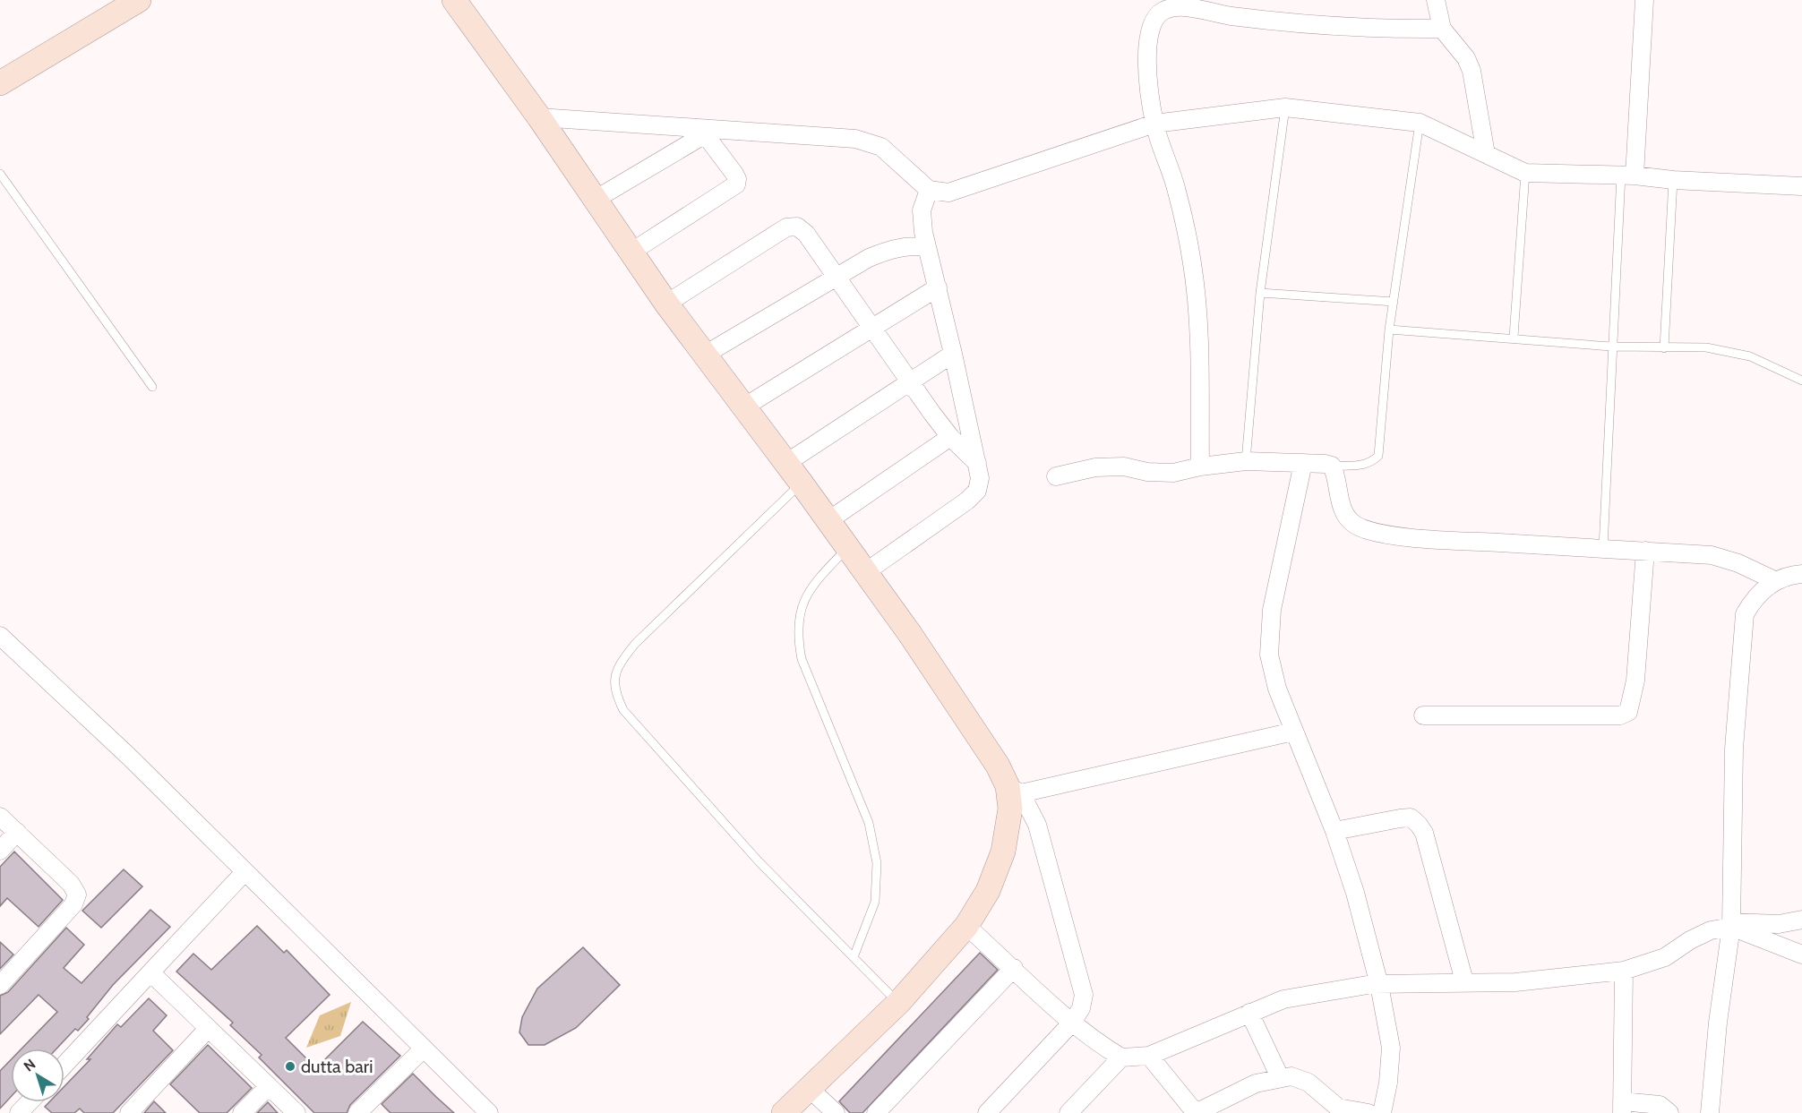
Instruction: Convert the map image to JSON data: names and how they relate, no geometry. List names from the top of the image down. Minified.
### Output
{"places":["dutta bari"],"north":"top left"}
